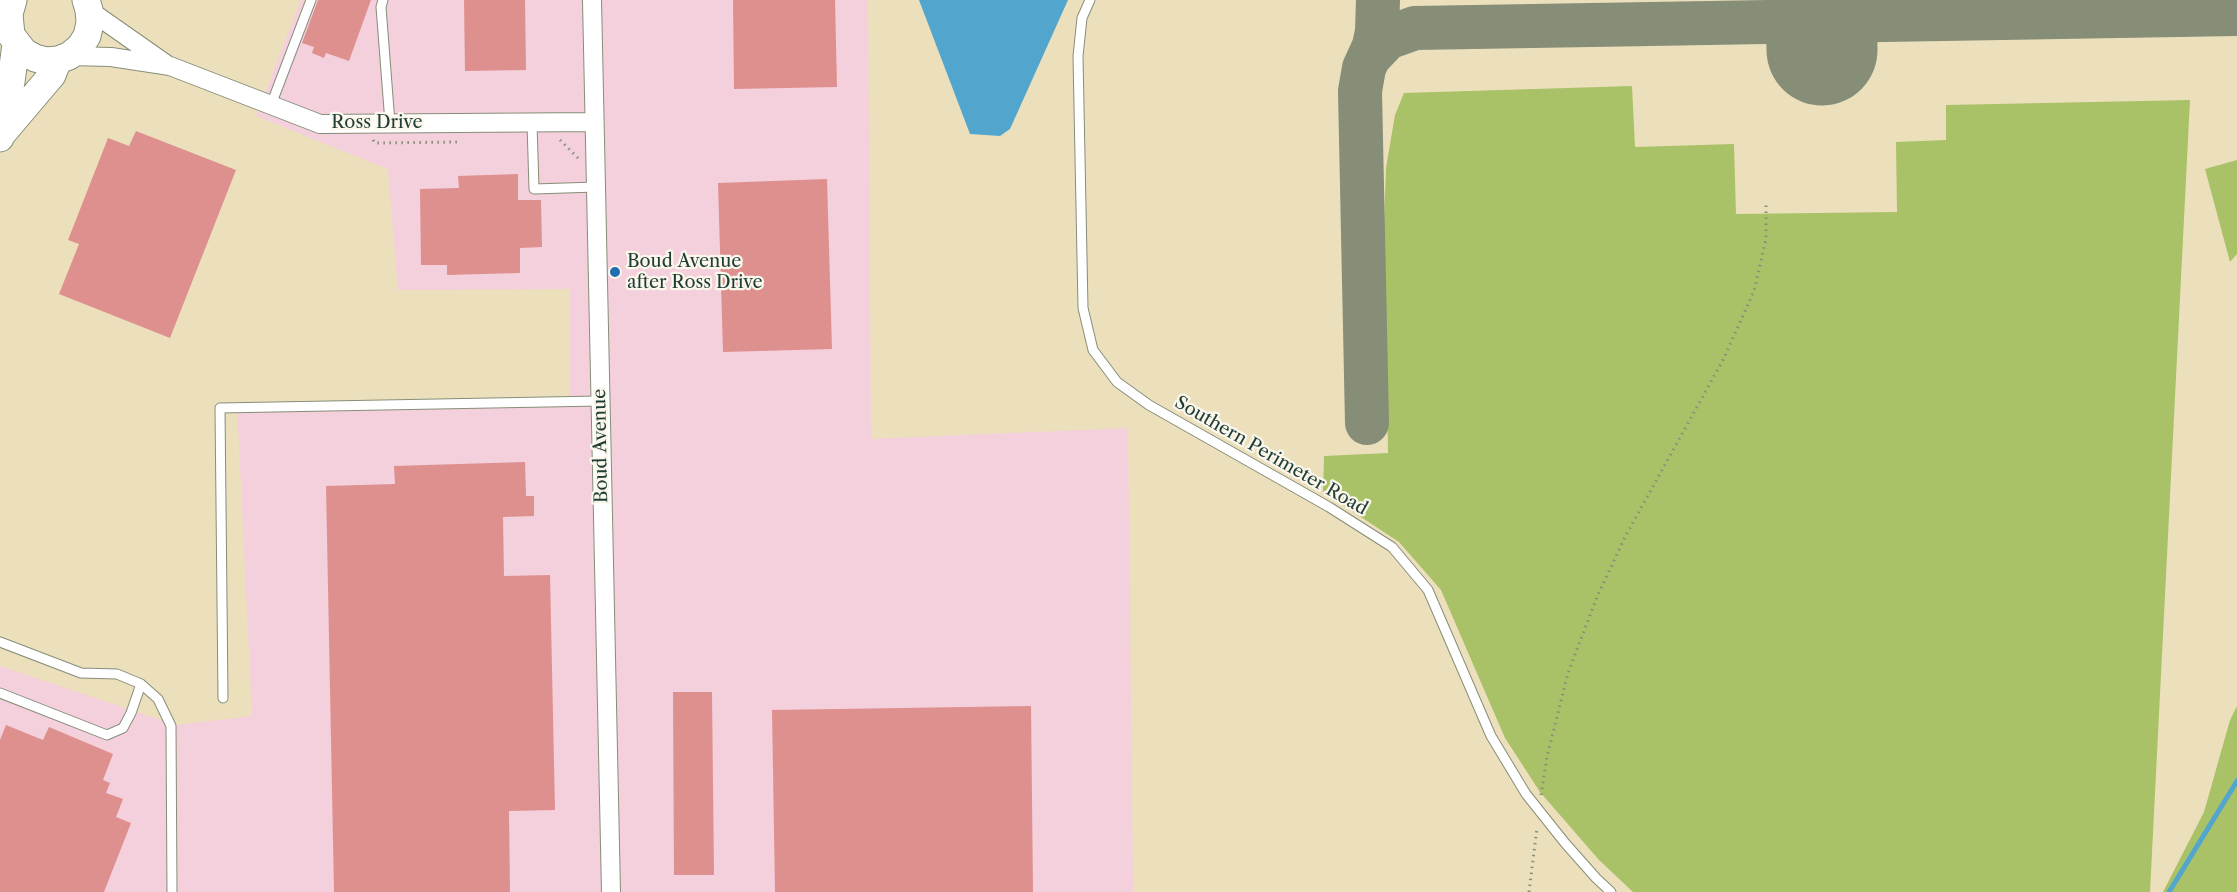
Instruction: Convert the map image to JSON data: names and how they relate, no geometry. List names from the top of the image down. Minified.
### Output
{"streets":{"street":["Ross Drive","Boud Avenue"],"lane":["Southern Perimeter Road"]},"crossings":[["Ross Drive","Boud Avenue"]],"places":["Boud Avenue after Ross Drive"]}
